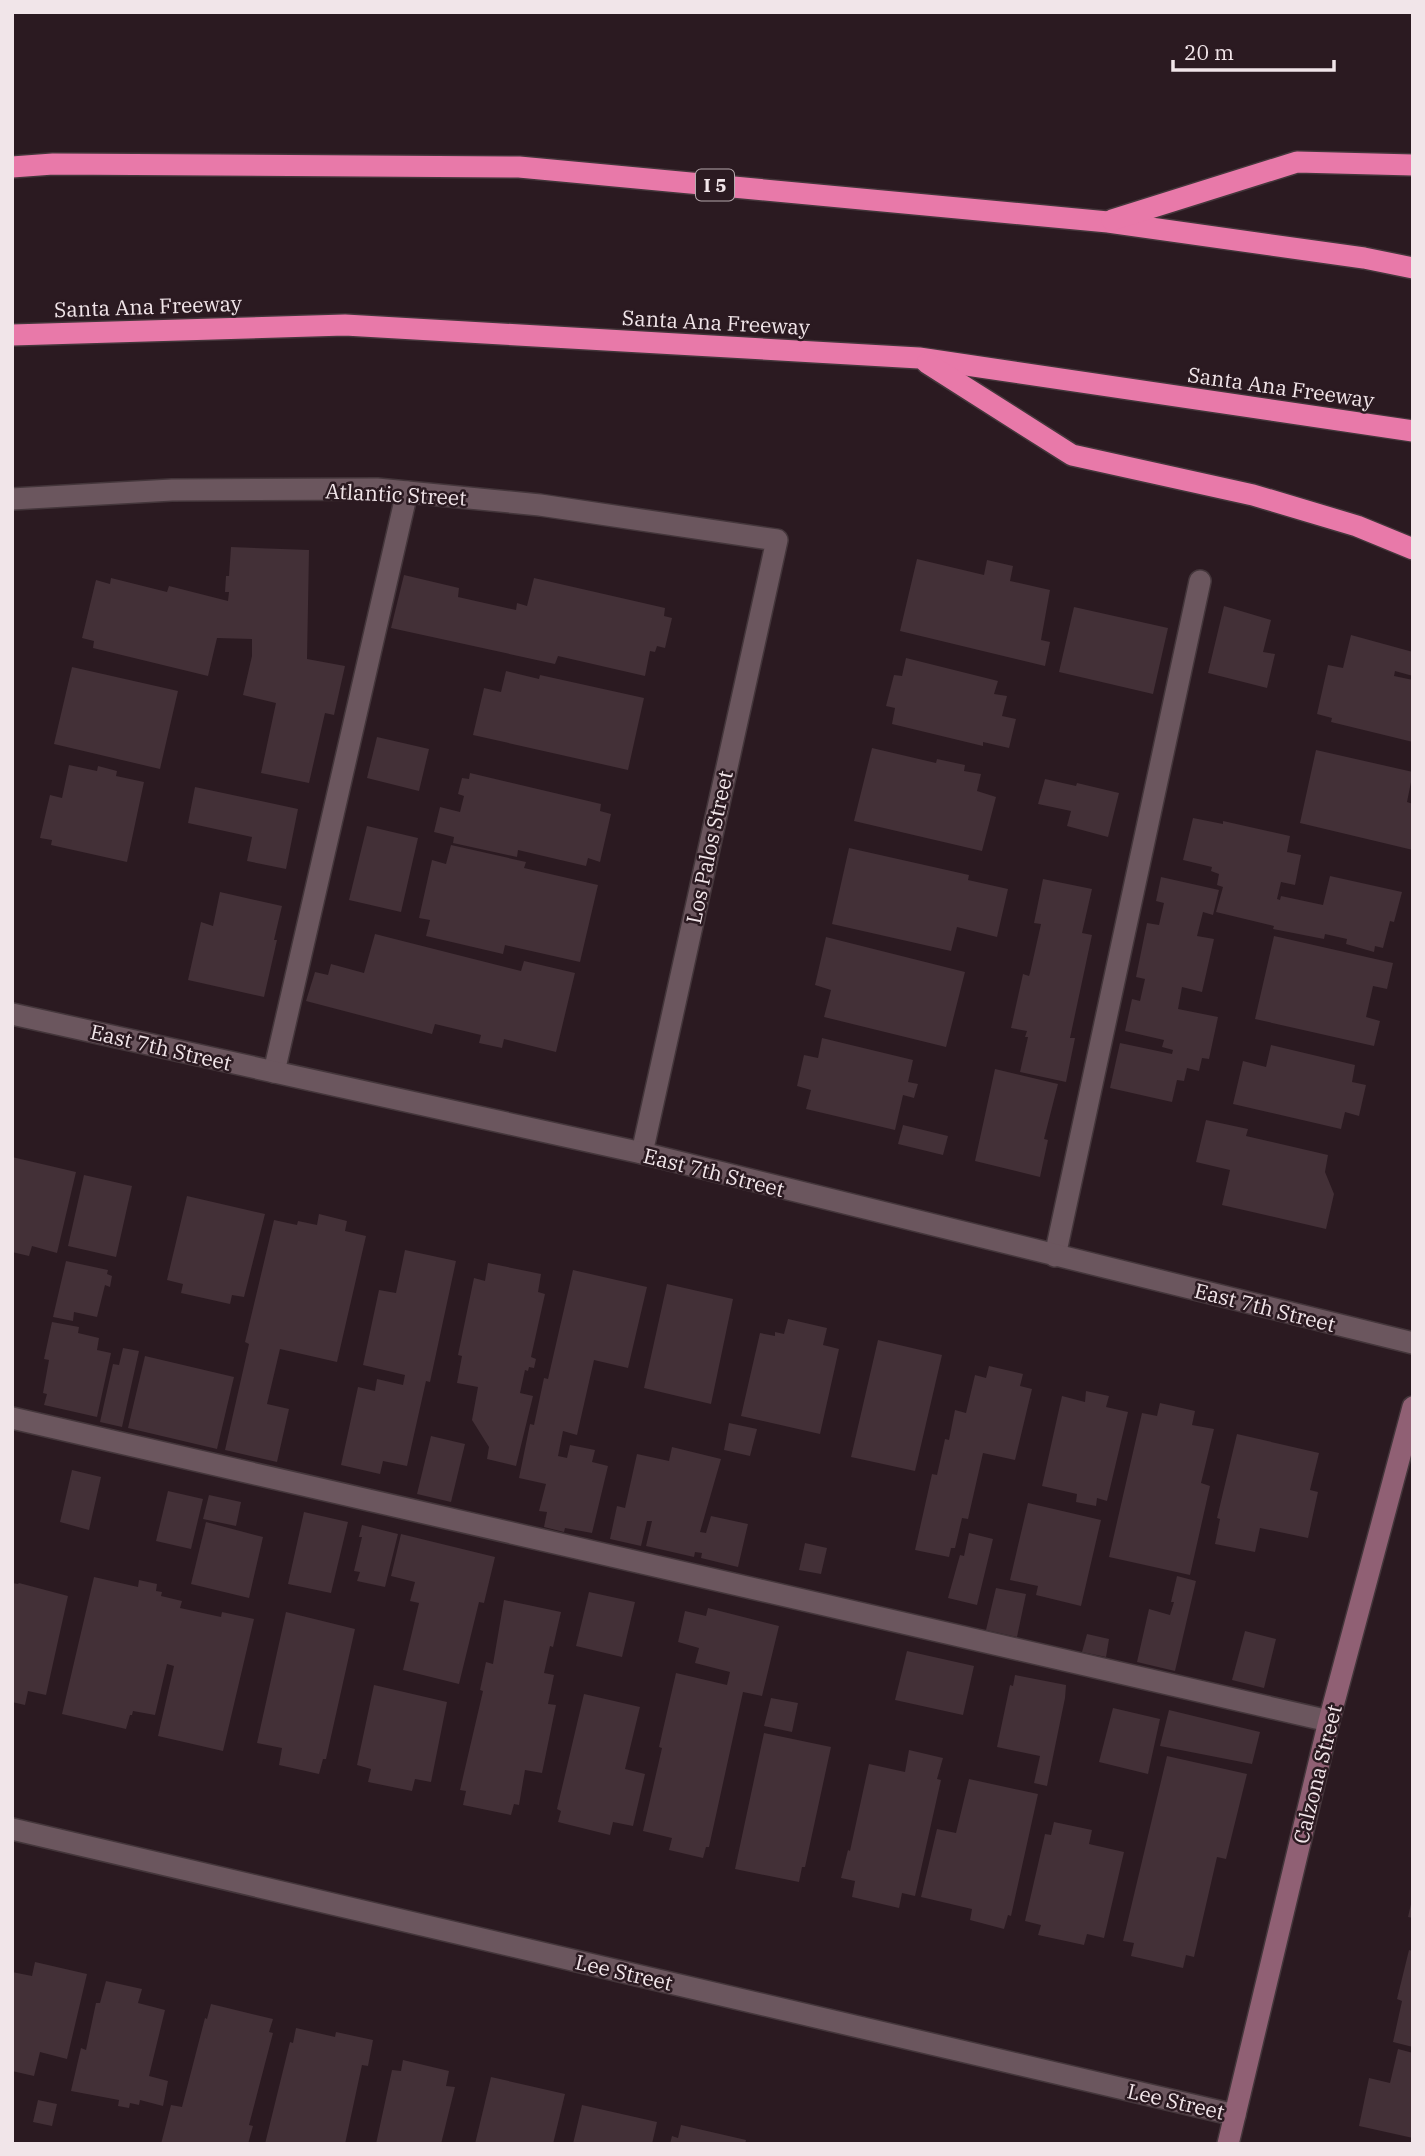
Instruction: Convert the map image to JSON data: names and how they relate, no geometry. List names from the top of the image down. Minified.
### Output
{"streets":{"highway":["I 5","Santa Ana Freeway"],"street":["Atlantic Street","Los Palos Street","East 7th Street","Calzona Street","Lee Street"]},"crossings":[["Atlantic Street","Los Palos Street"],["Los Palos Street","East 7th Street"],["Calzona Street","Lee Street"]],"scale_bar":"20 m"}
